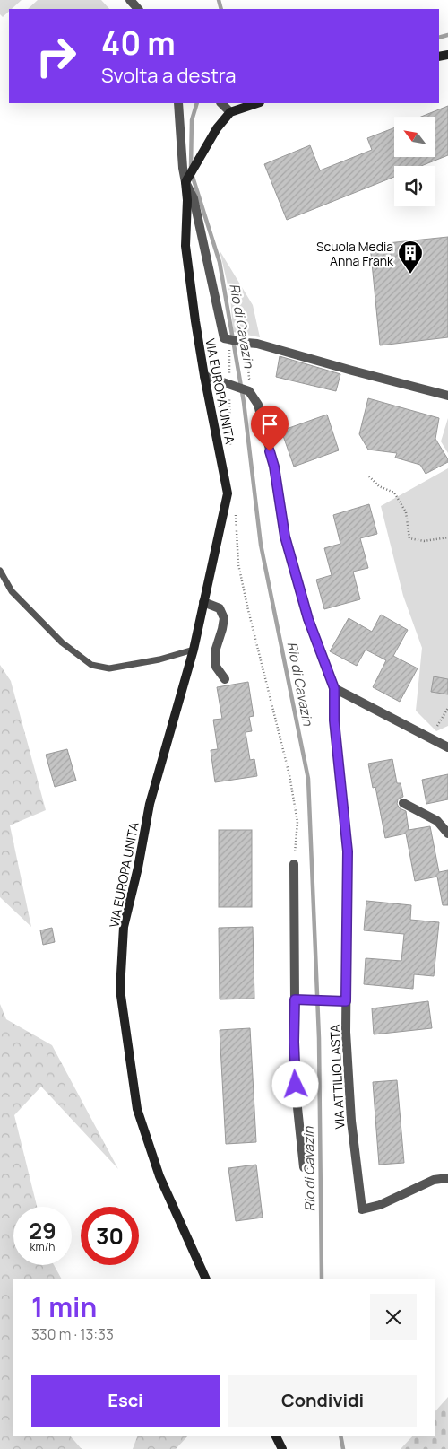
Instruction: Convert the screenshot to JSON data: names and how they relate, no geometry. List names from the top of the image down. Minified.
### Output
{"streets":{"main road":["VIA EUROPA UNITA"],"street":["VIA ATTILIO LASTA"]},"water":["Rio di Cavazin"],"places":{"building":["Scuola Media Anna Frank"]},"north":"top left","page":{"turn":["40 m","Svolta a destra"],"speed":"29 km/h","limit":"30","heading":["1 min","330 m · 13:33"],"buttons":["Esci","Condividi"]}}
